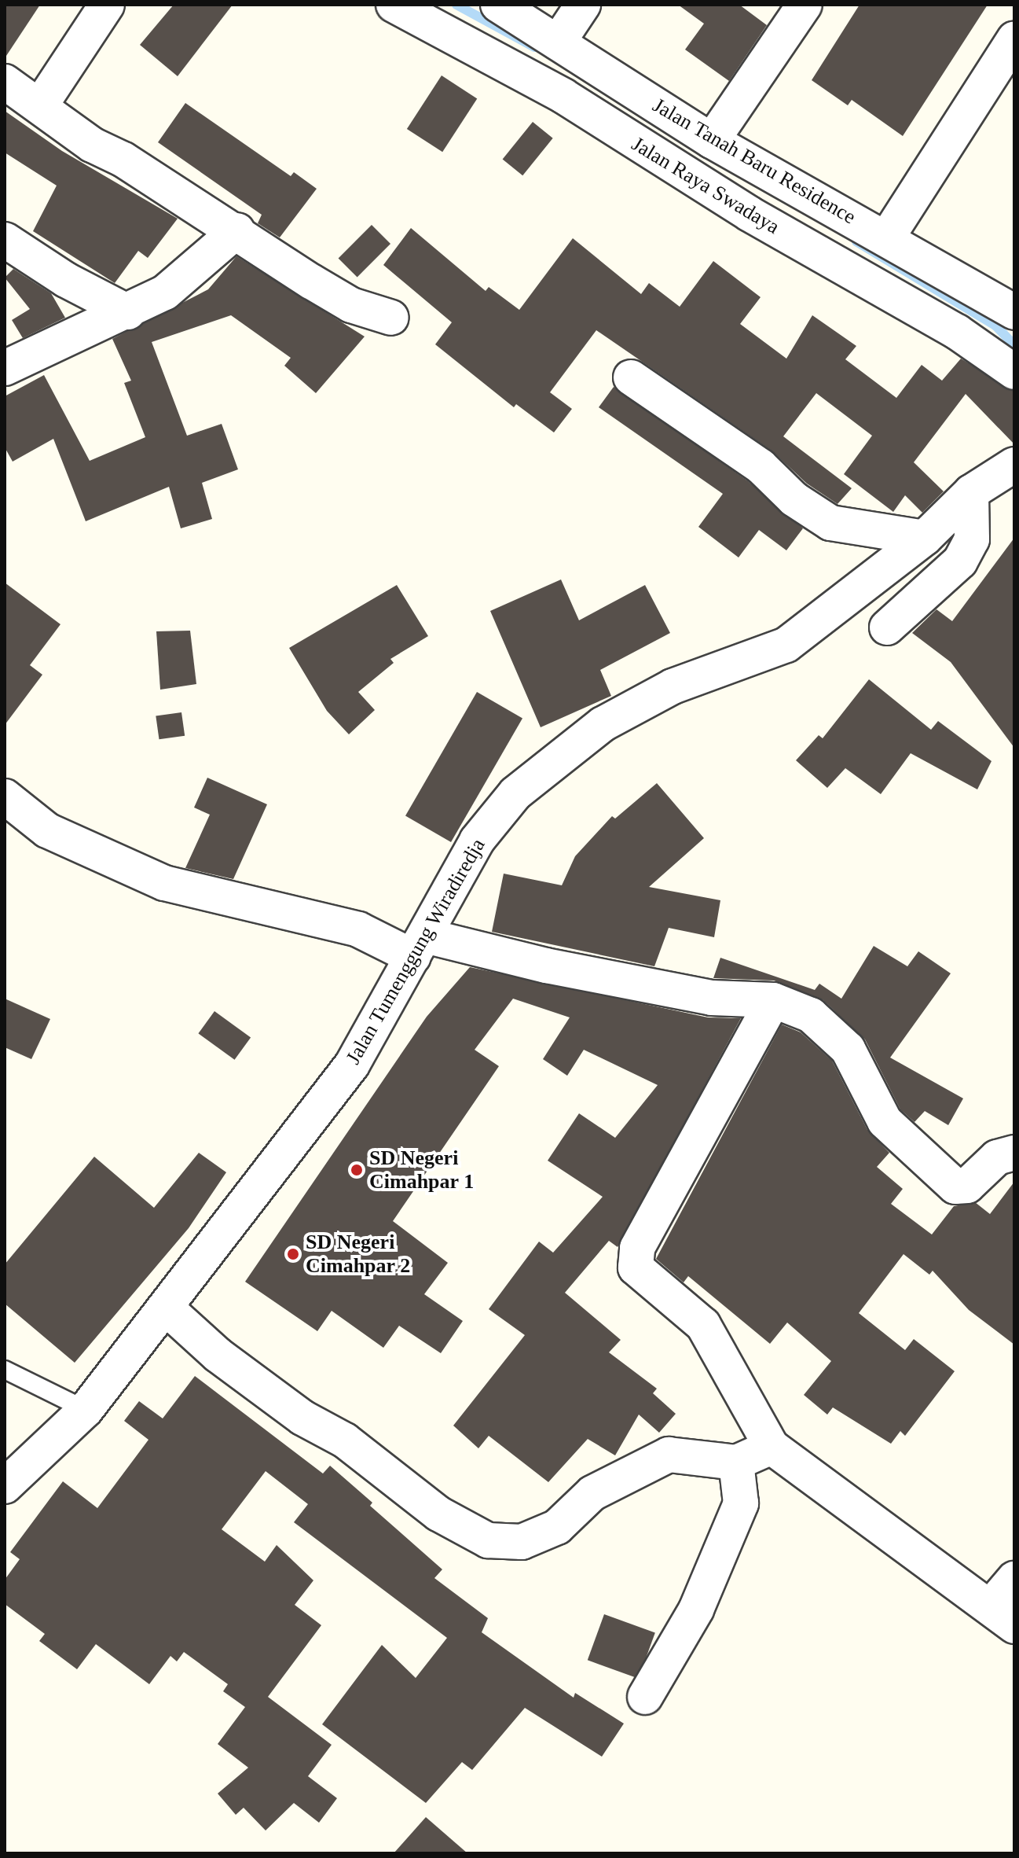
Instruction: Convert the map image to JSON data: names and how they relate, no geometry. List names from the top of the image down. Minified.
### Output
{"streets":{"street":["Jalan Tanah Baru Residence","Jalan Raya Swadaya","Jalan Tumenggung Wiradiredja"]},"places":["SD Negeri Cimahpar 1","SD Negeri Cimahpar 2"]}
